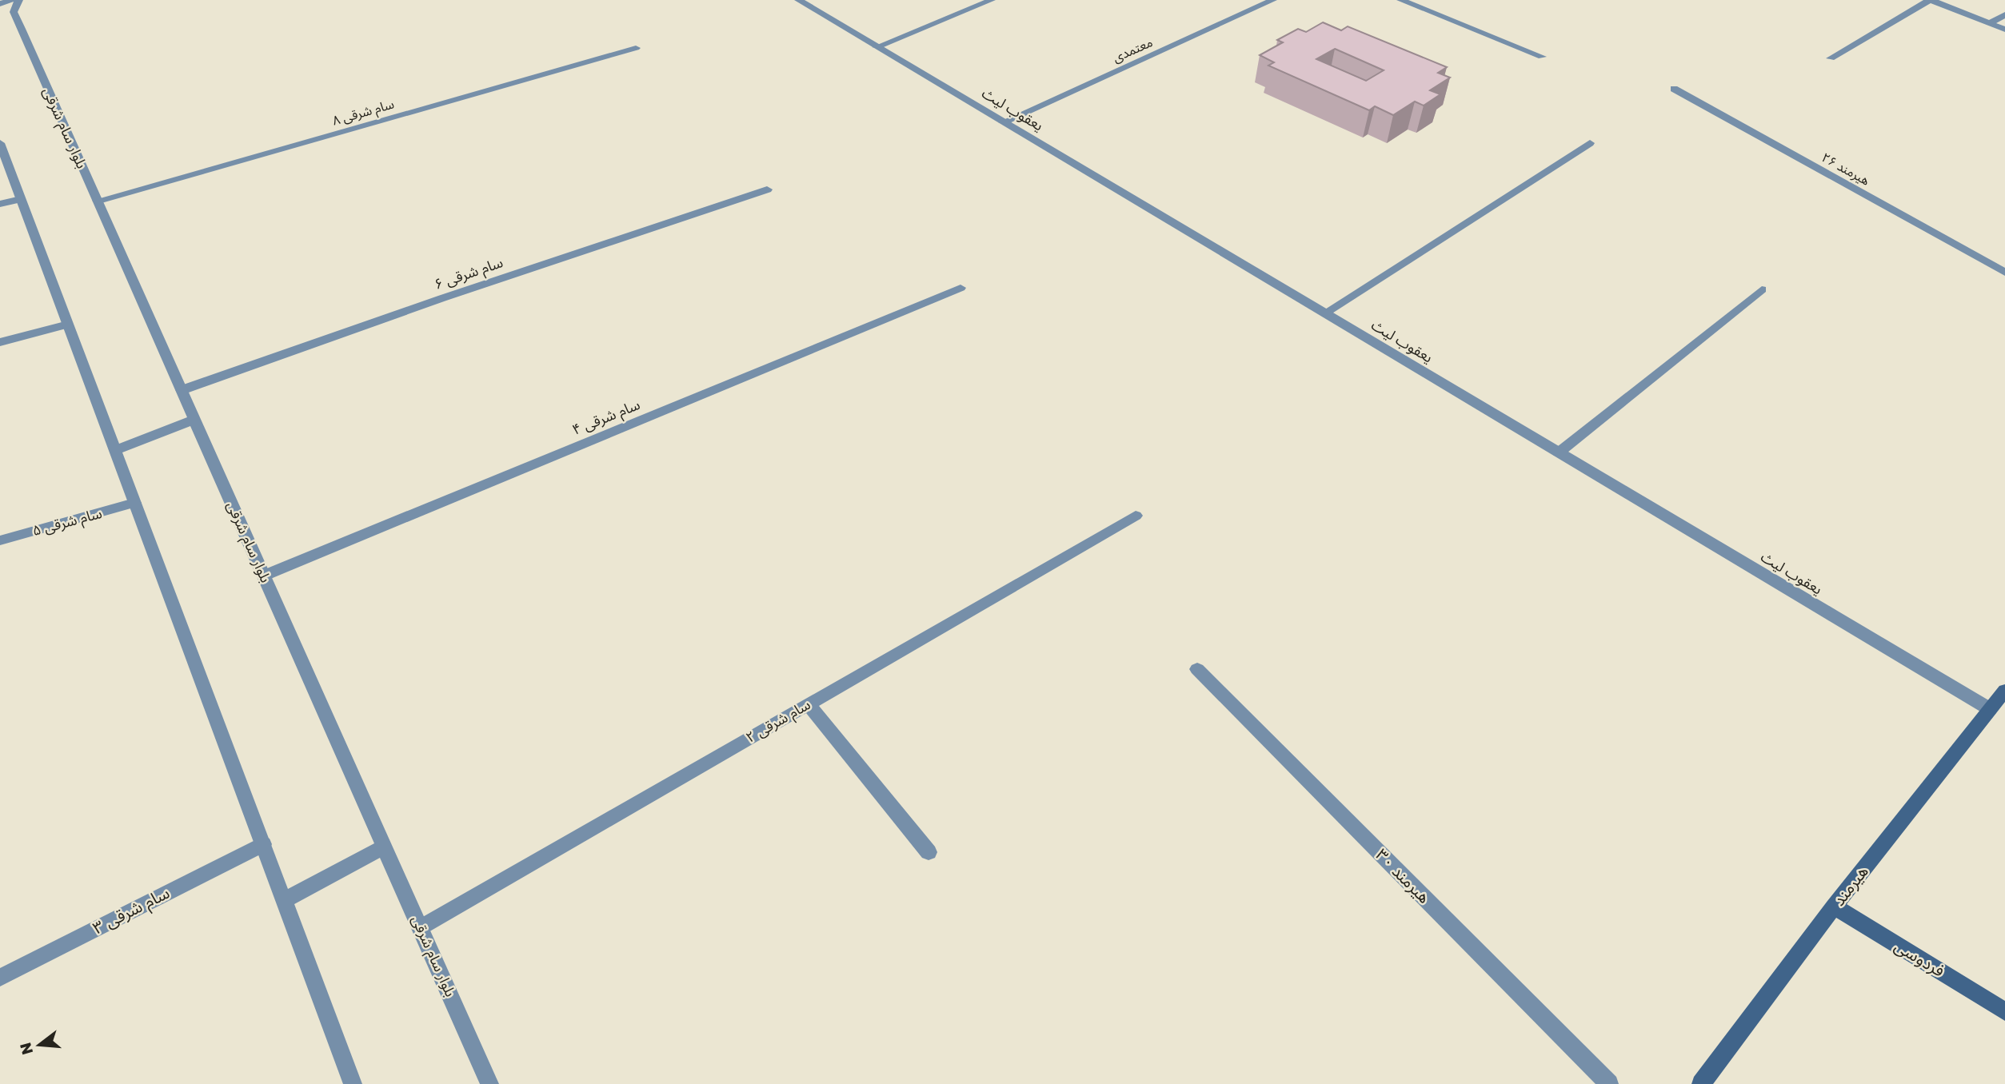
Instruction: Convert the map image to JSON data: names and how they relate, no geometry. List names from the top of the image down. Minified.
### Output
{"streets":{"main road":["هیرمند","فردوسی"],"street":["معتمدی","یعقوب لیث","سام شرقی ۸","بلوار سام شرقی","هیرمند ۲۶","سام شرقی ۶","سام شرقی ۴","سام شرقی ۵","سام شرقی ۲","هیرمند ۳۰","سام شرقی ۳"]},"crossings":[["معتمدی","یعقوب لیث"],["یعقوب لیث","هیرمند"],["سام شرقی ۸","بلوار سام شرقی"],["بلوار سام شرقی","سام شرقی ۶"],["بلوار سام شرقی","سام شرقی ۴"],["بلوار سام شرقی","سام شرقی ۲"],["هیرمند","فردوسی"]],"north":"left"}
